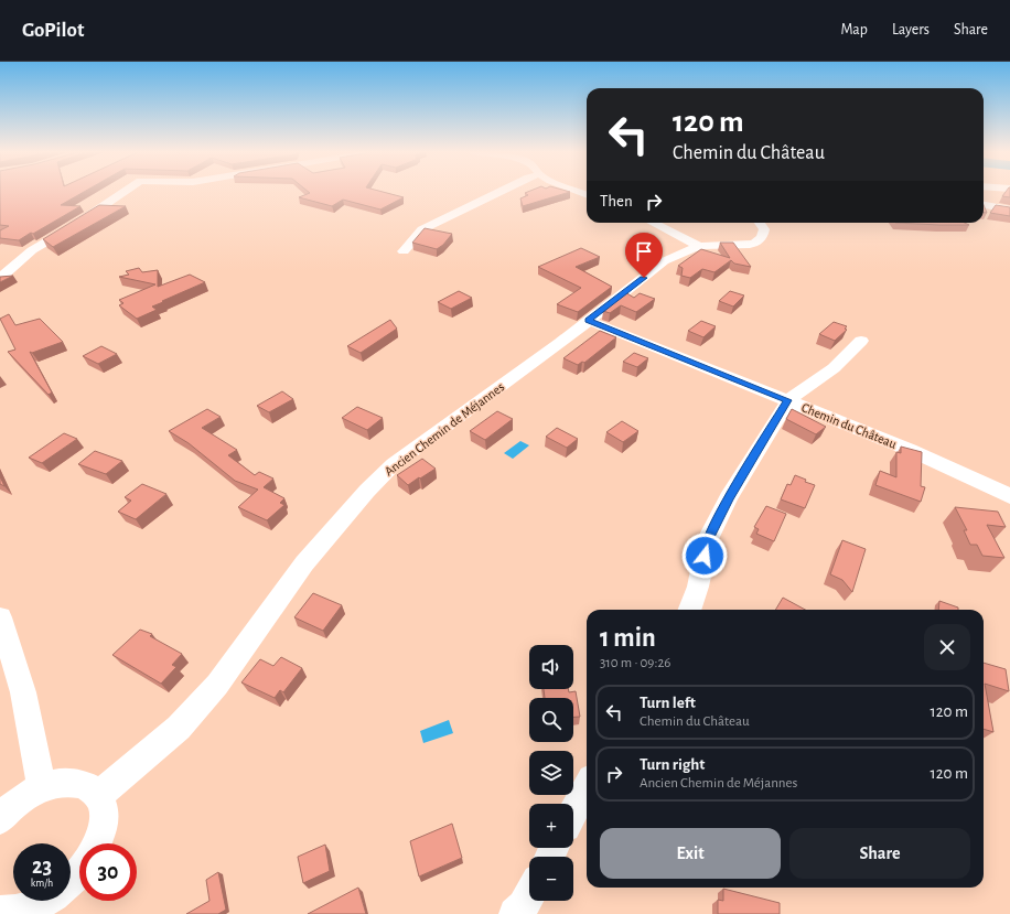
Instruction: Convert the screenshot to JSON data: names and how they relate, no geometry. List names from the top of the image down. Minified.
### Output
{"streets":{"street":["Chemin du Château","Ancien Chemin de Méjannes"]},"crossings":[["Chemin du Château","Ancien Chemin de Méjannes"]],"page":{"header":"GoPilot","nav":["Map","Layers","Share"],"turn":["120 m","Chemin du Château"],"then":"Then","heading":["1 min","310 m · 09:26"],"map_buttons":["+","−"],"list":[{"name":"Turn left","note":"Chemin du Château","value":"120 m"},{"name":"Turn right","note":"Ancien Chemin de Méjannes","value":"120 m"}],"buttons":["Exit","Share"],"speed":"23 km/h","limit":"30"}}
